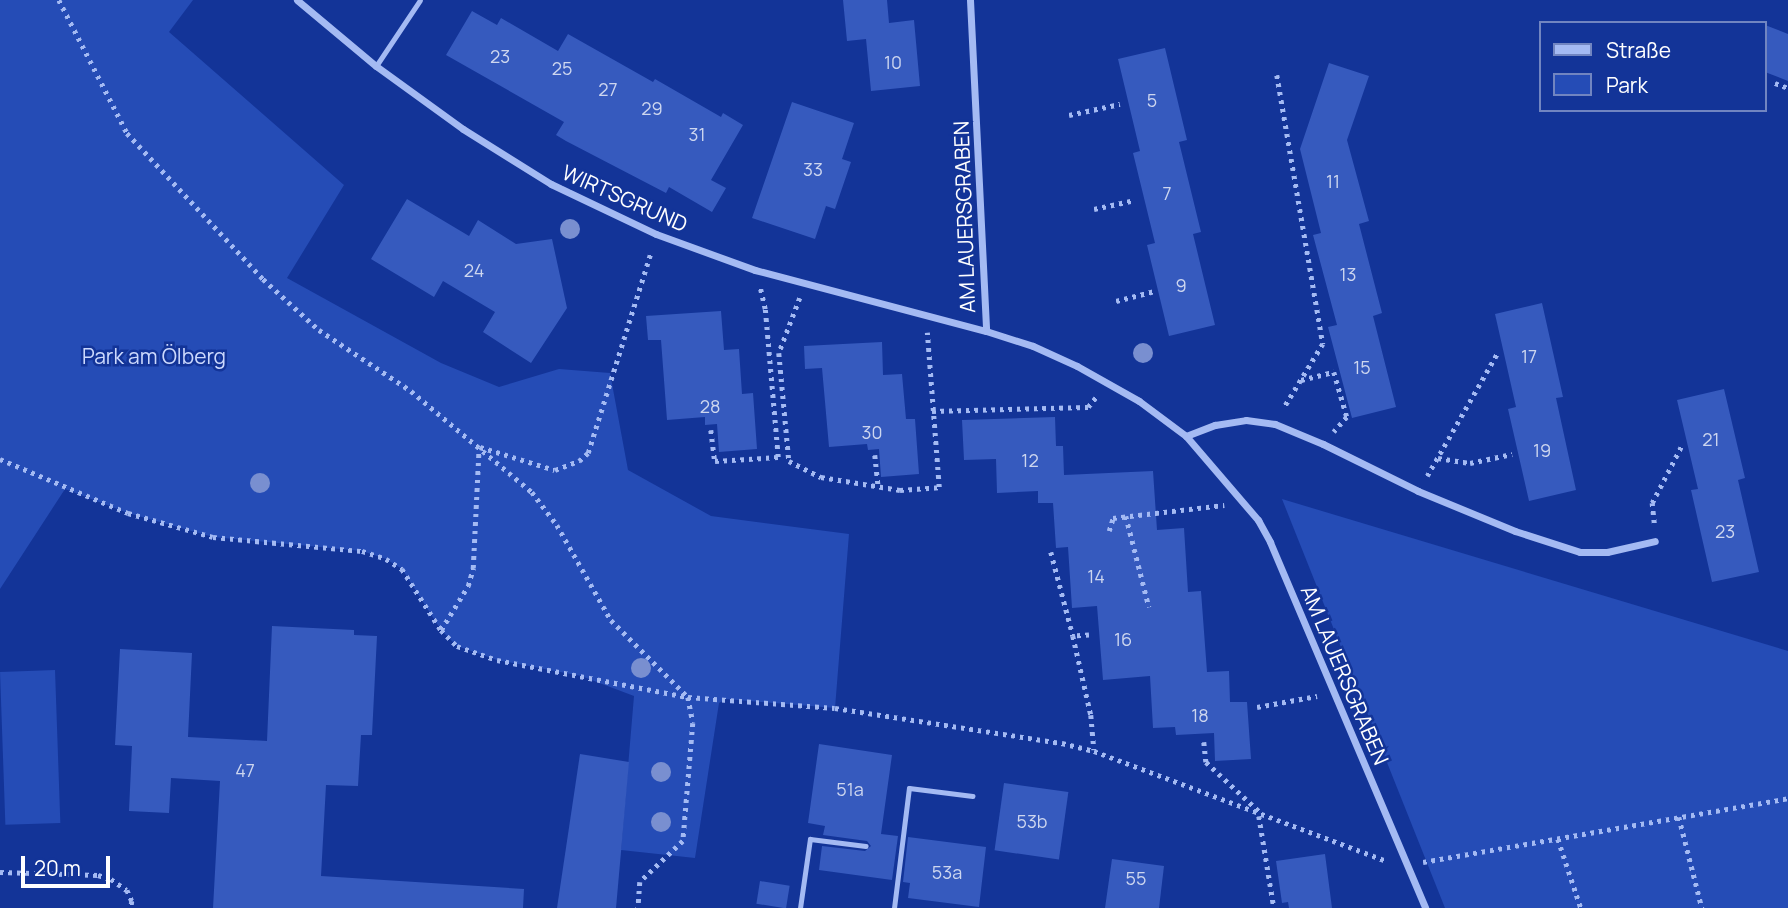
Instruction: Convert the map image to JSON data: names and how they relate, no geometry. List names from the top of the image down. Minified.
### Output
{"streets":{"street":["WIRTSGRUND","AM LAUERSGRABEN"]},"crossings":[["WIRTSGRUND","AM LAUERSGRABEN"]],"parks":["Park am Ölberg"],"house_numbers":["23","10","25","27","5","29","31","33","11","7","24","13","9","17","15","28","30","21","19","12","23","14","16","18","47","51a","53b","53a","55"],"legend":["Straße","Park"],"scale_bar":"20 m"}
